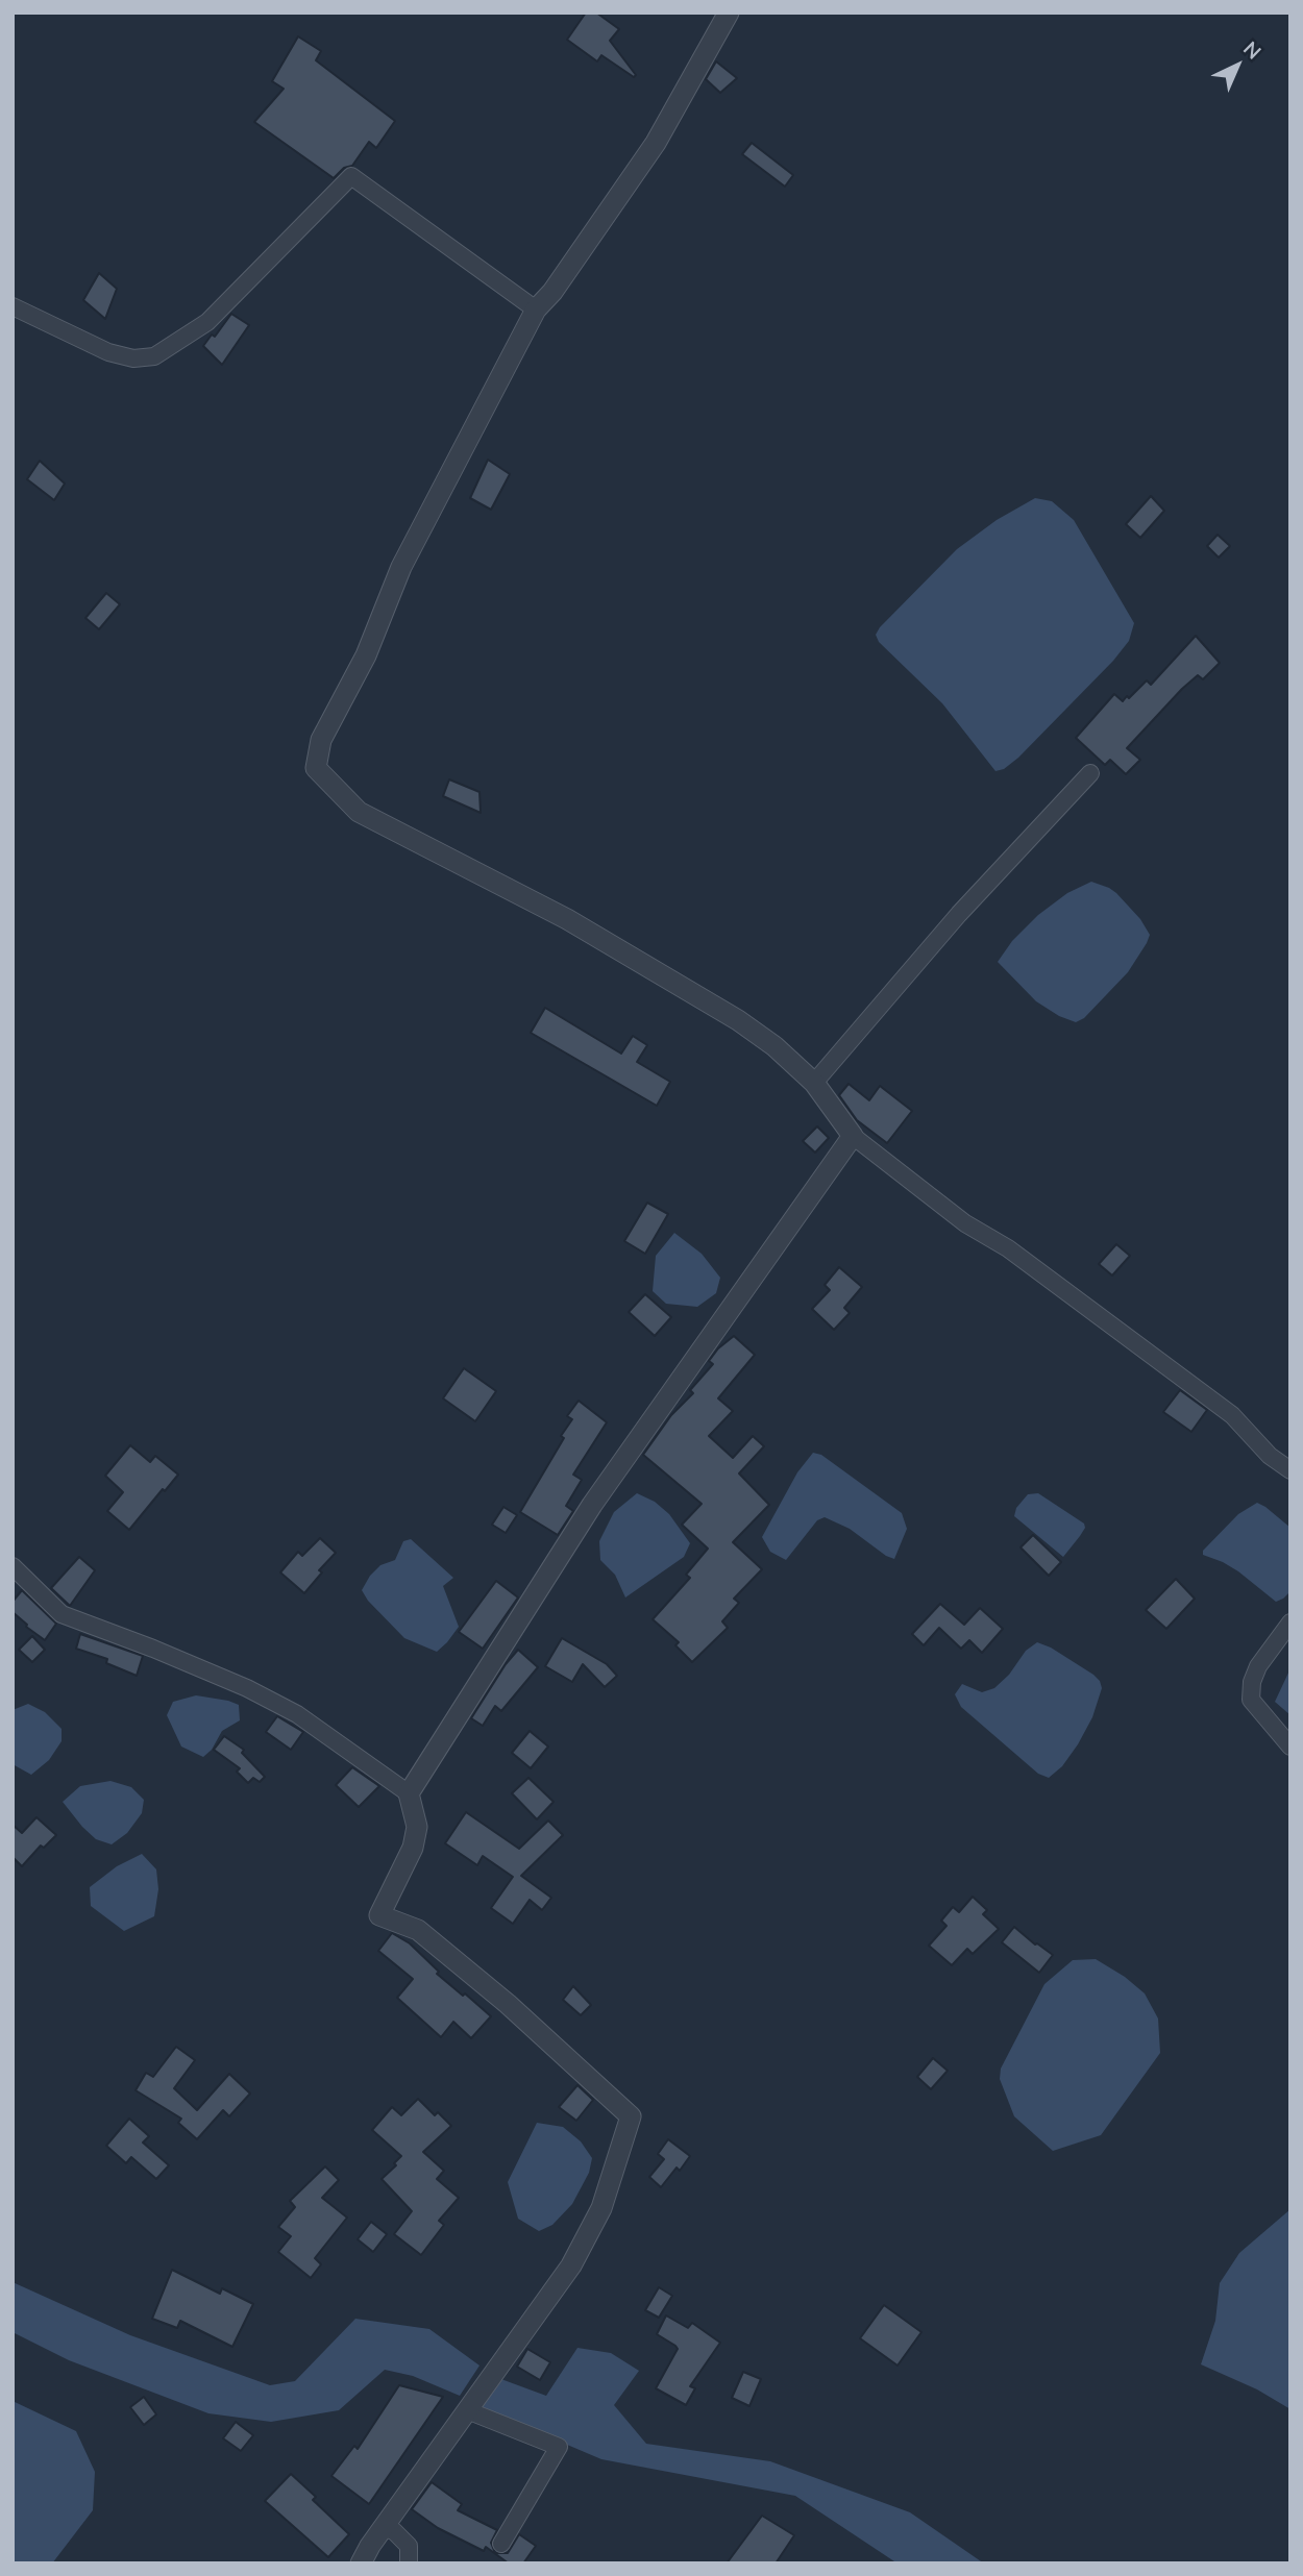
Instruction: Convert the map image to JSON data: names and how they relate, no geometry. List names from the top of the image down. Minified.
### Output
{"north":"top right"}
